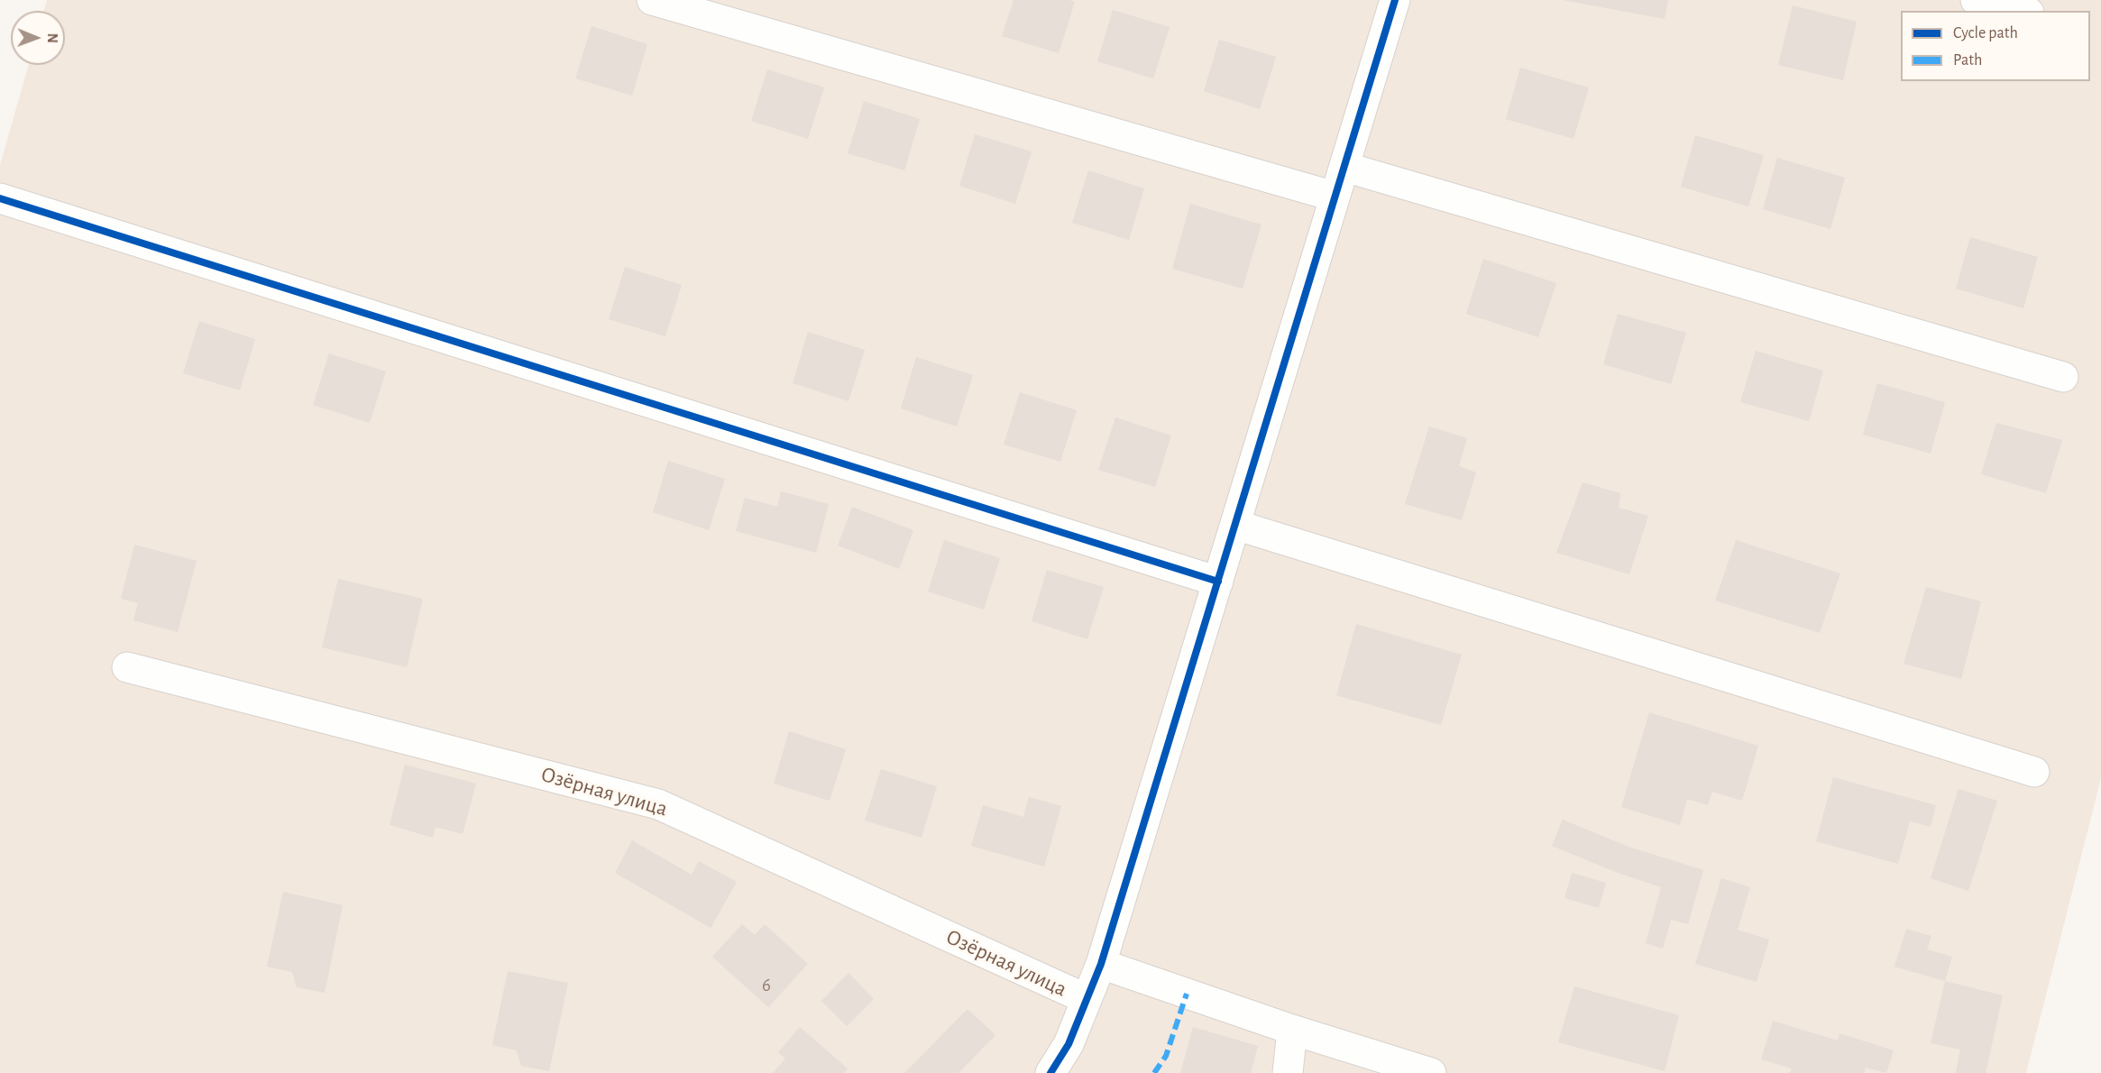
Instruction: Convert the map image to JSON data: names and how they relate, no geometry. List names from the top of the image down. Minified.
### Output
{"streets":{"street":["Озёрная улица"]},"house_numbers":["6"],"legend":["Cycle path","Path"],"north":"right"}
